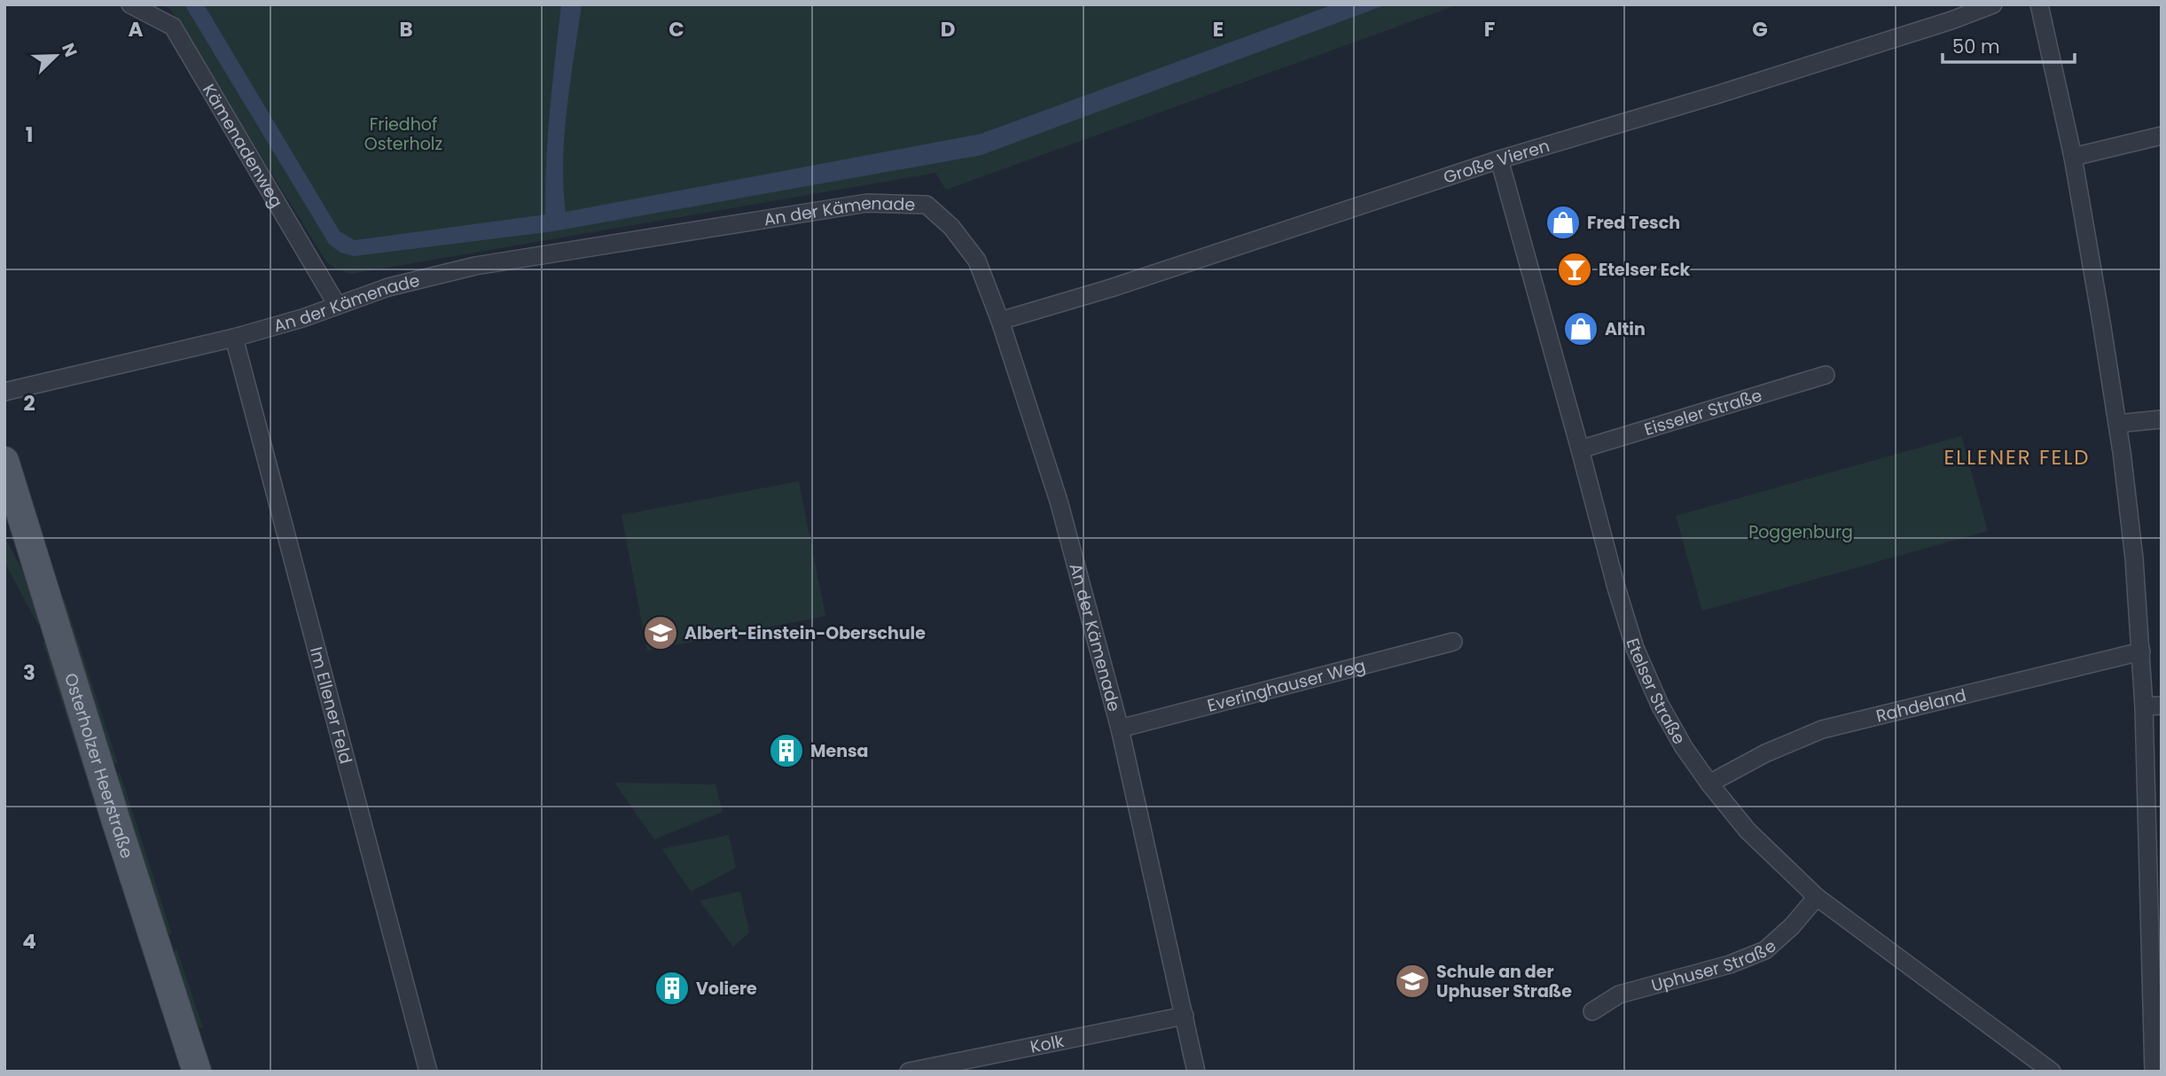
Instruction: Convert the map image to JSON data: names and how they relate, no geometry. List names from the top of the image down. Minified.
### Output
{"streets":{"main road":["Osterholzer Heerstraße"],"street":["Kämenadenweg","Große Vieren","An der Kämenade","Eisseler Straße","Everinghauser Weg","Etelser Straße","Im Ellener Feld","Rahdeland","Uphuser Straße","Kolk"]},"crossings":[["Kämenadenweg","An der Kämenade"],["Große Vieren","An der Kämenade"],["Große Vieren","Etelser Straße"],["An der Kämenade","Everinghauser Weg"],["An der Kämenade","Im Ellener Feld"],["An der Kämenade","Kolk"],["Eisseler Straße","Etelser Straße"],["Etelser Straße","Rahdeland"],["Etelser Straße","Uphuser Straße"]],"districts":["ELLENER FELD"],"parks":["Friedhof Osterholz","Poggenburg"],"places":{"shop":["Fred Tesch","Altin"],"bar":["Etelser Eck"],"school or university":["Albert-Einstein-Oberschule","Schule an der Uphuser Straße"],"building":["Mensa","Voliere"]},"scale_bar":"50 m","north":"top right","grid":{"columns":["A","B","C","D","E","F","G"],"rows":["1","2","3","4"]}}
